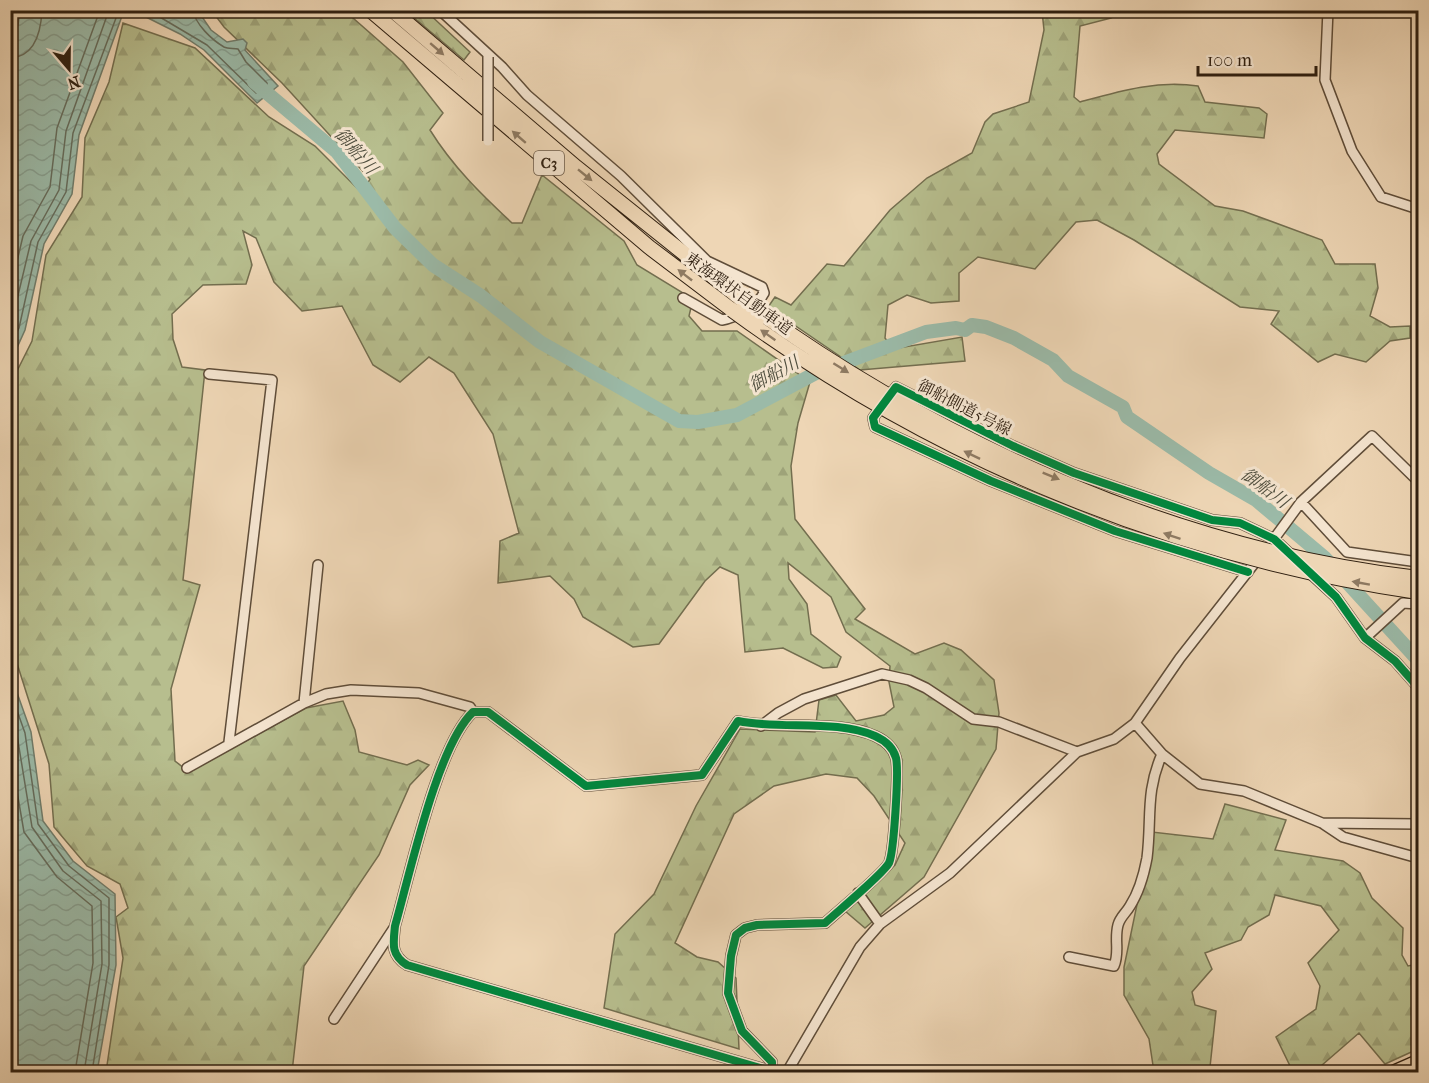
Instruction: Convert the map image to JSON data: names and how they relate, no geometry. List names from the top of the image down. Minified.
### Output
{"streets":{"highway":["C3","東海環状自動車道"],"street":["御船側道5号線"]},"water":["御船川"],"scale_bar":"100 m","north":"bottom"}
